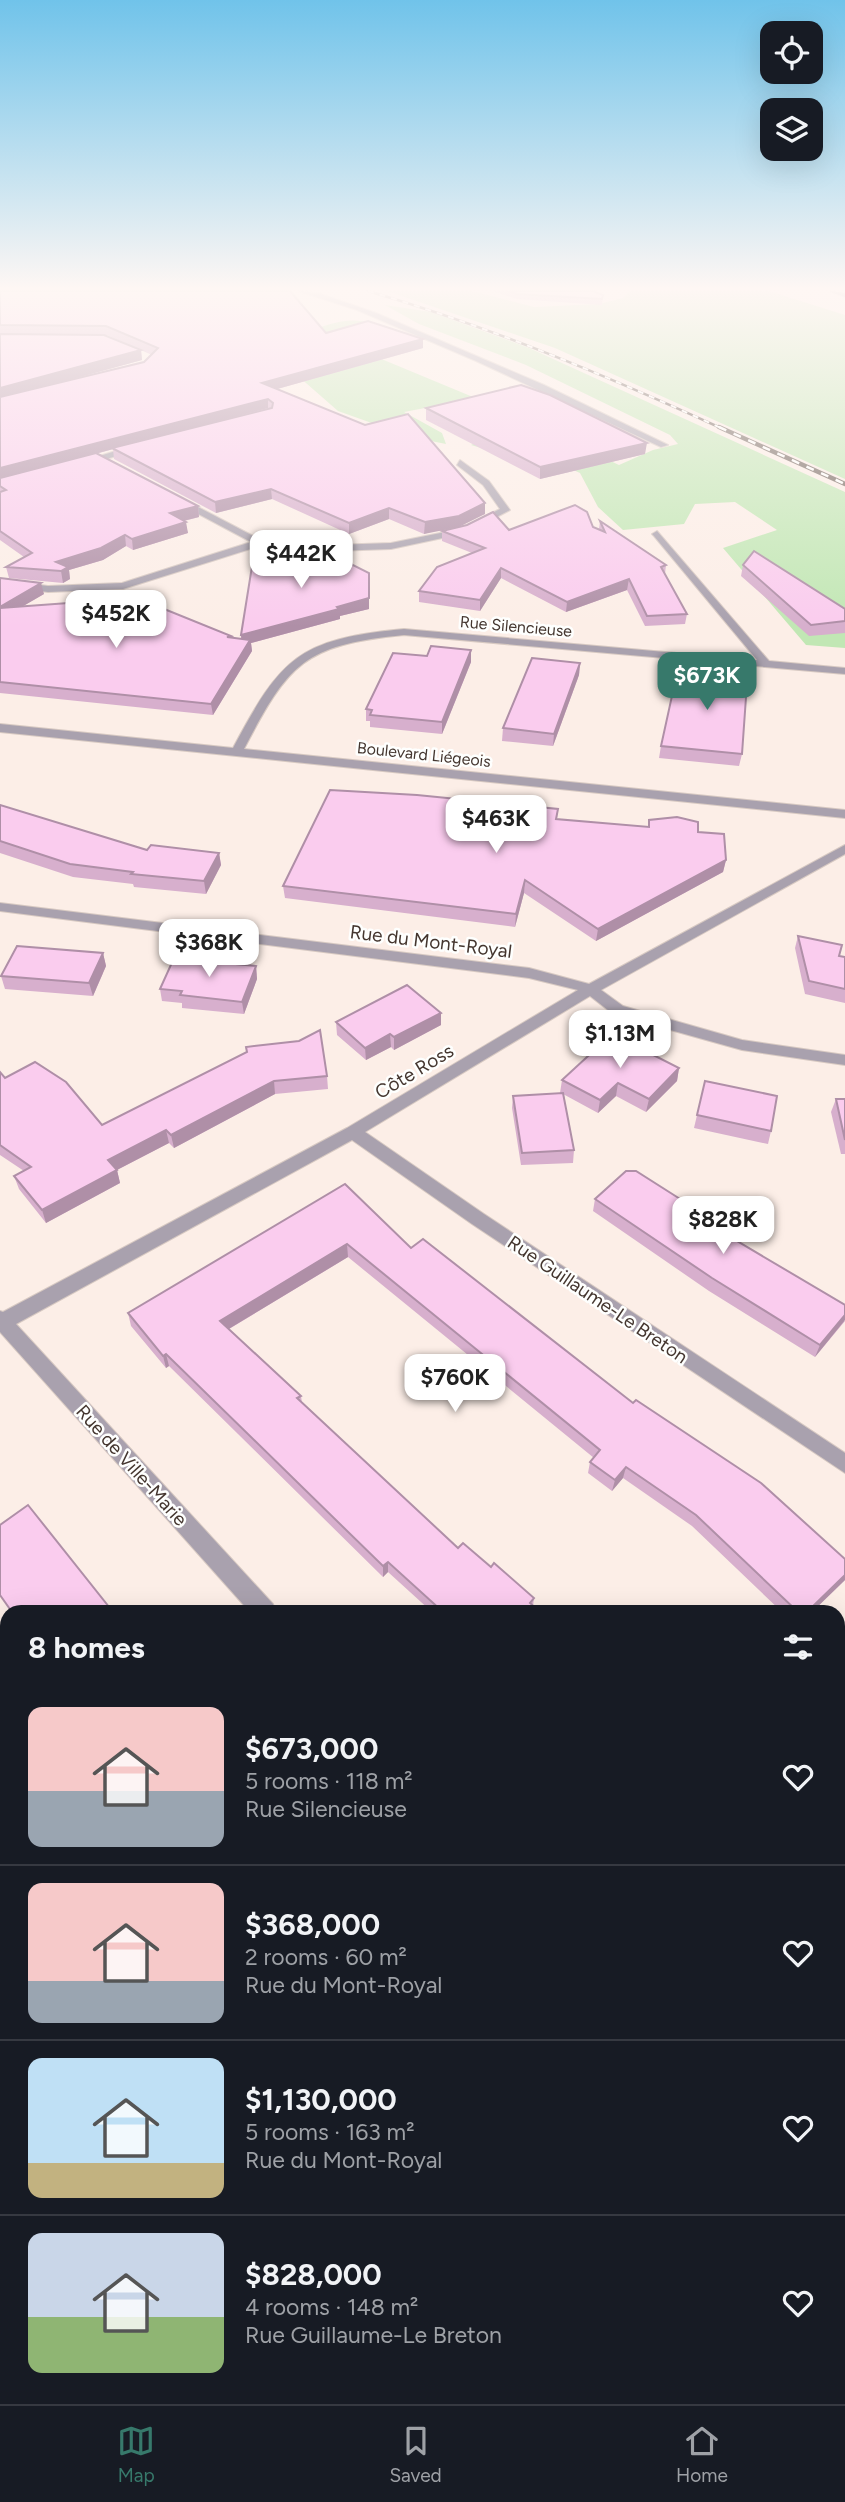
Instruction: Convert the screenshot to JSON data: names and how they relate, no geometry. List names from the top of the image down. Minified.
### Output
{"streets":{"street":["Rue Silencieuse","Boulevard Liégeois","Rue du Mont-Royal","Côte Ross","Rue Guillaume-Le Breton","Rue de Ville-Marie"]},"crossings":[["Rue Silencieuse","Boulevard Liégeois"],["Rue du Mont-Royal","Côte Ross"],["Côte Ross","Rue Guillaume-Le Breton"],["Côte Ross","Rue de Ville-Marie"]],"page":{"price":["$442K","$452K","$673K","$463K","$368K","$1.13M","$828K","$760K"],"heading":"8 homes","list":[{"name":"$673,000","note":"5 rooms · 118 m² · Rue Silencieuse"},{"name":"$368,000","note":"2 rooms · 60 m² · Rue du Mont-Royal"},{"name":"$1,130,000","note":"5 rooms · 163 m² · Rue du Mont-Royal"},{"name":"$828,000","note":"4 rooms · 148 m² · Rue Guillaume-Le Breton"}],"tabs":["Map","Saved","Home"]}}
